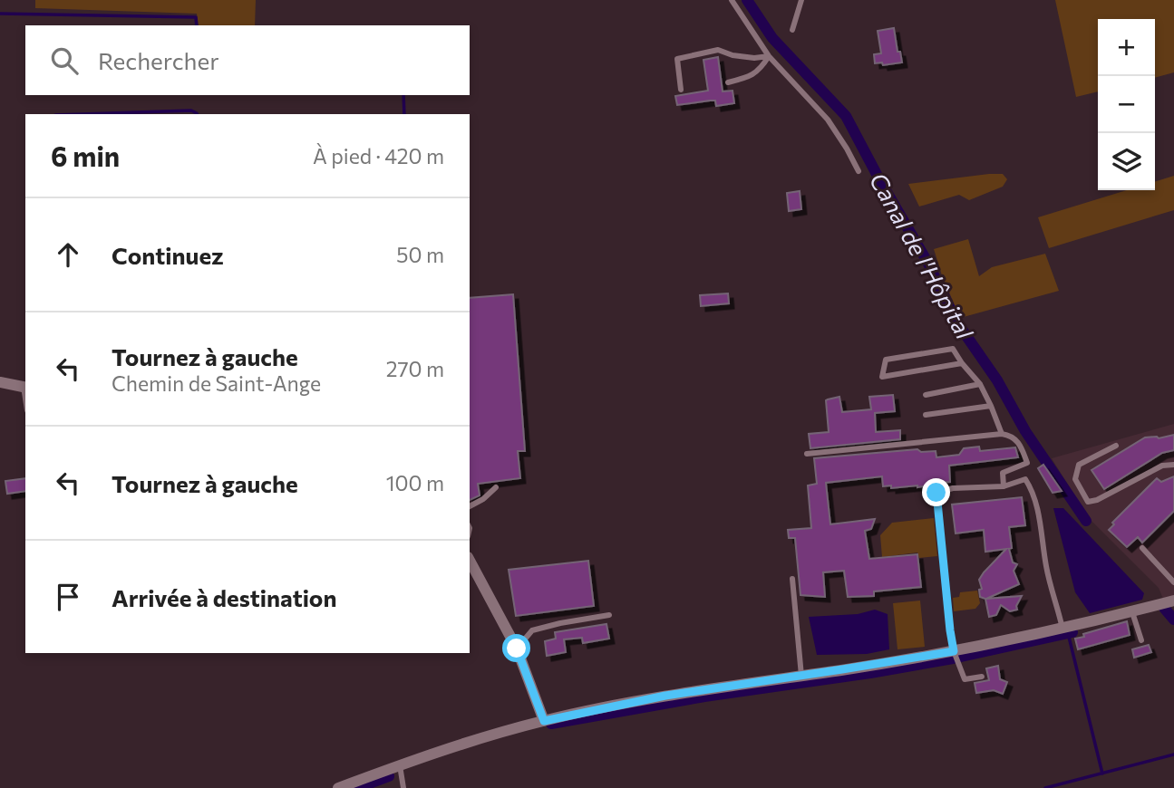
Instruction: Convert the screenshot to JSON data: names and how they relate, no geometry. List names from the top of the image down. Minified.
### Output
{"water":["Canal de l'Hôpital"],"page":{"map_buttons":["+","−"],"search":"Rechercher","heading":["6 min","À pied · 420 m"],"list":[["Continuez","50 m"],["Tournez à gauche","Chemin de Saint-Ange","270 m"],["Tournez à gauche","100 m"],"Arrivée à destination"]}}
